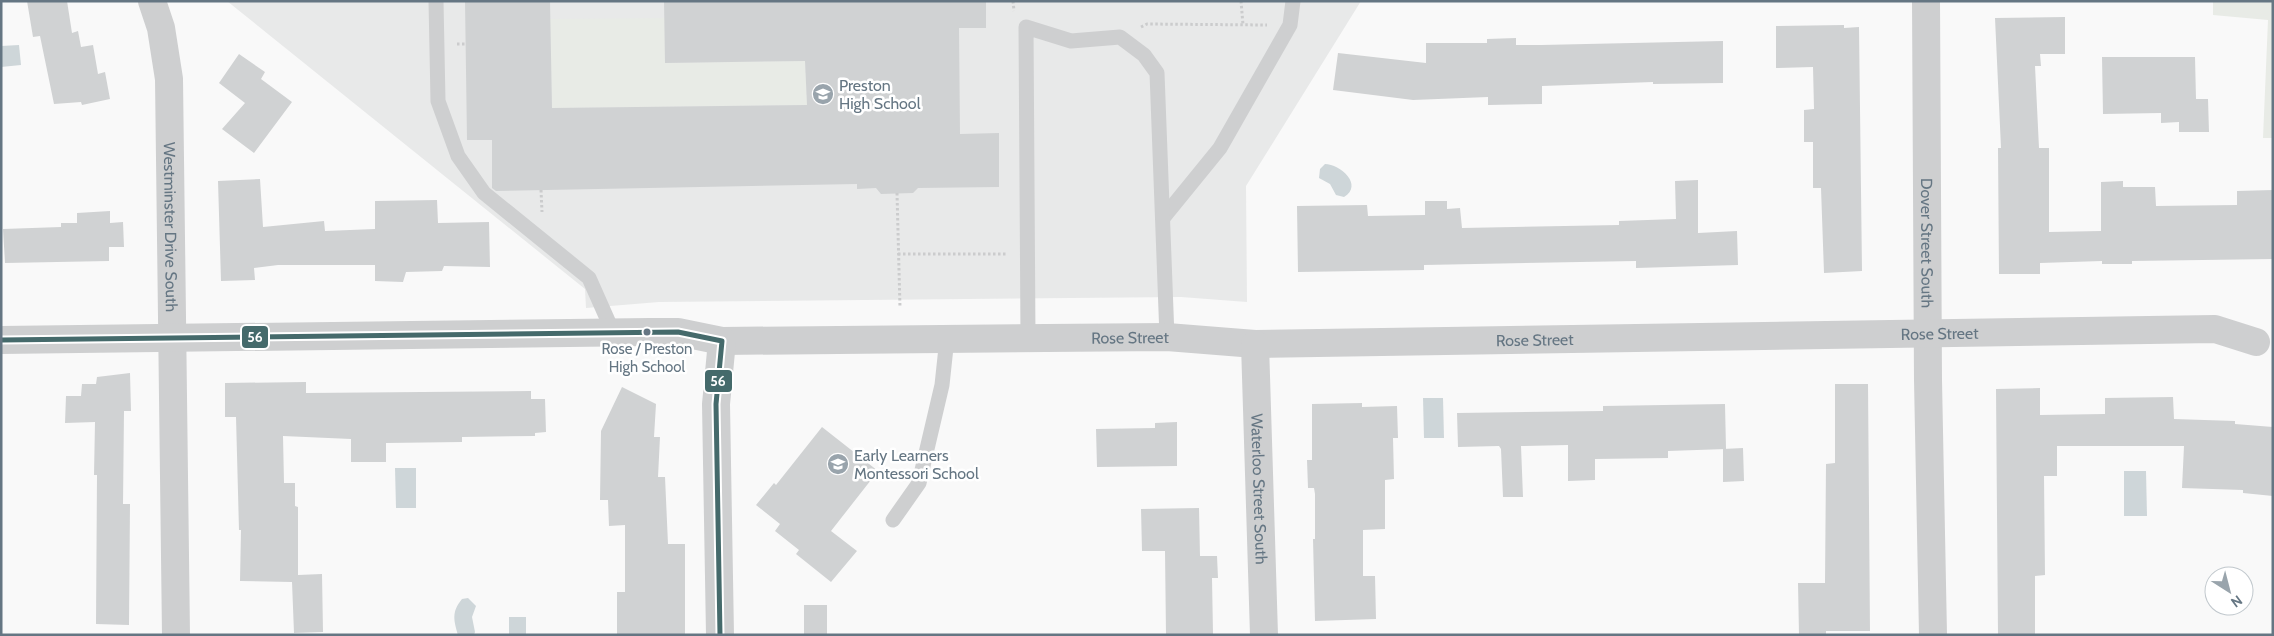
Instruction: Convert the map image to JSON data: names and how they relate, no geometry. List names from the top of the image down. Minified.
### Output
{"streets":{"street":["Westminster Drive South","Dover Street South","Rose Street","Waterloo Street South"]},"crossings":[["Westminster Drive South","Rose Street"],["Dover Street South","Rose Street"],["Rose Street","Waterloo Street South"]],"places":{"school or university":["Preston High School","Early Learners Montessori School"],"other":["Rose / Preston High School"]},"lines":["transit line 56"],"north":"bottom right"}
